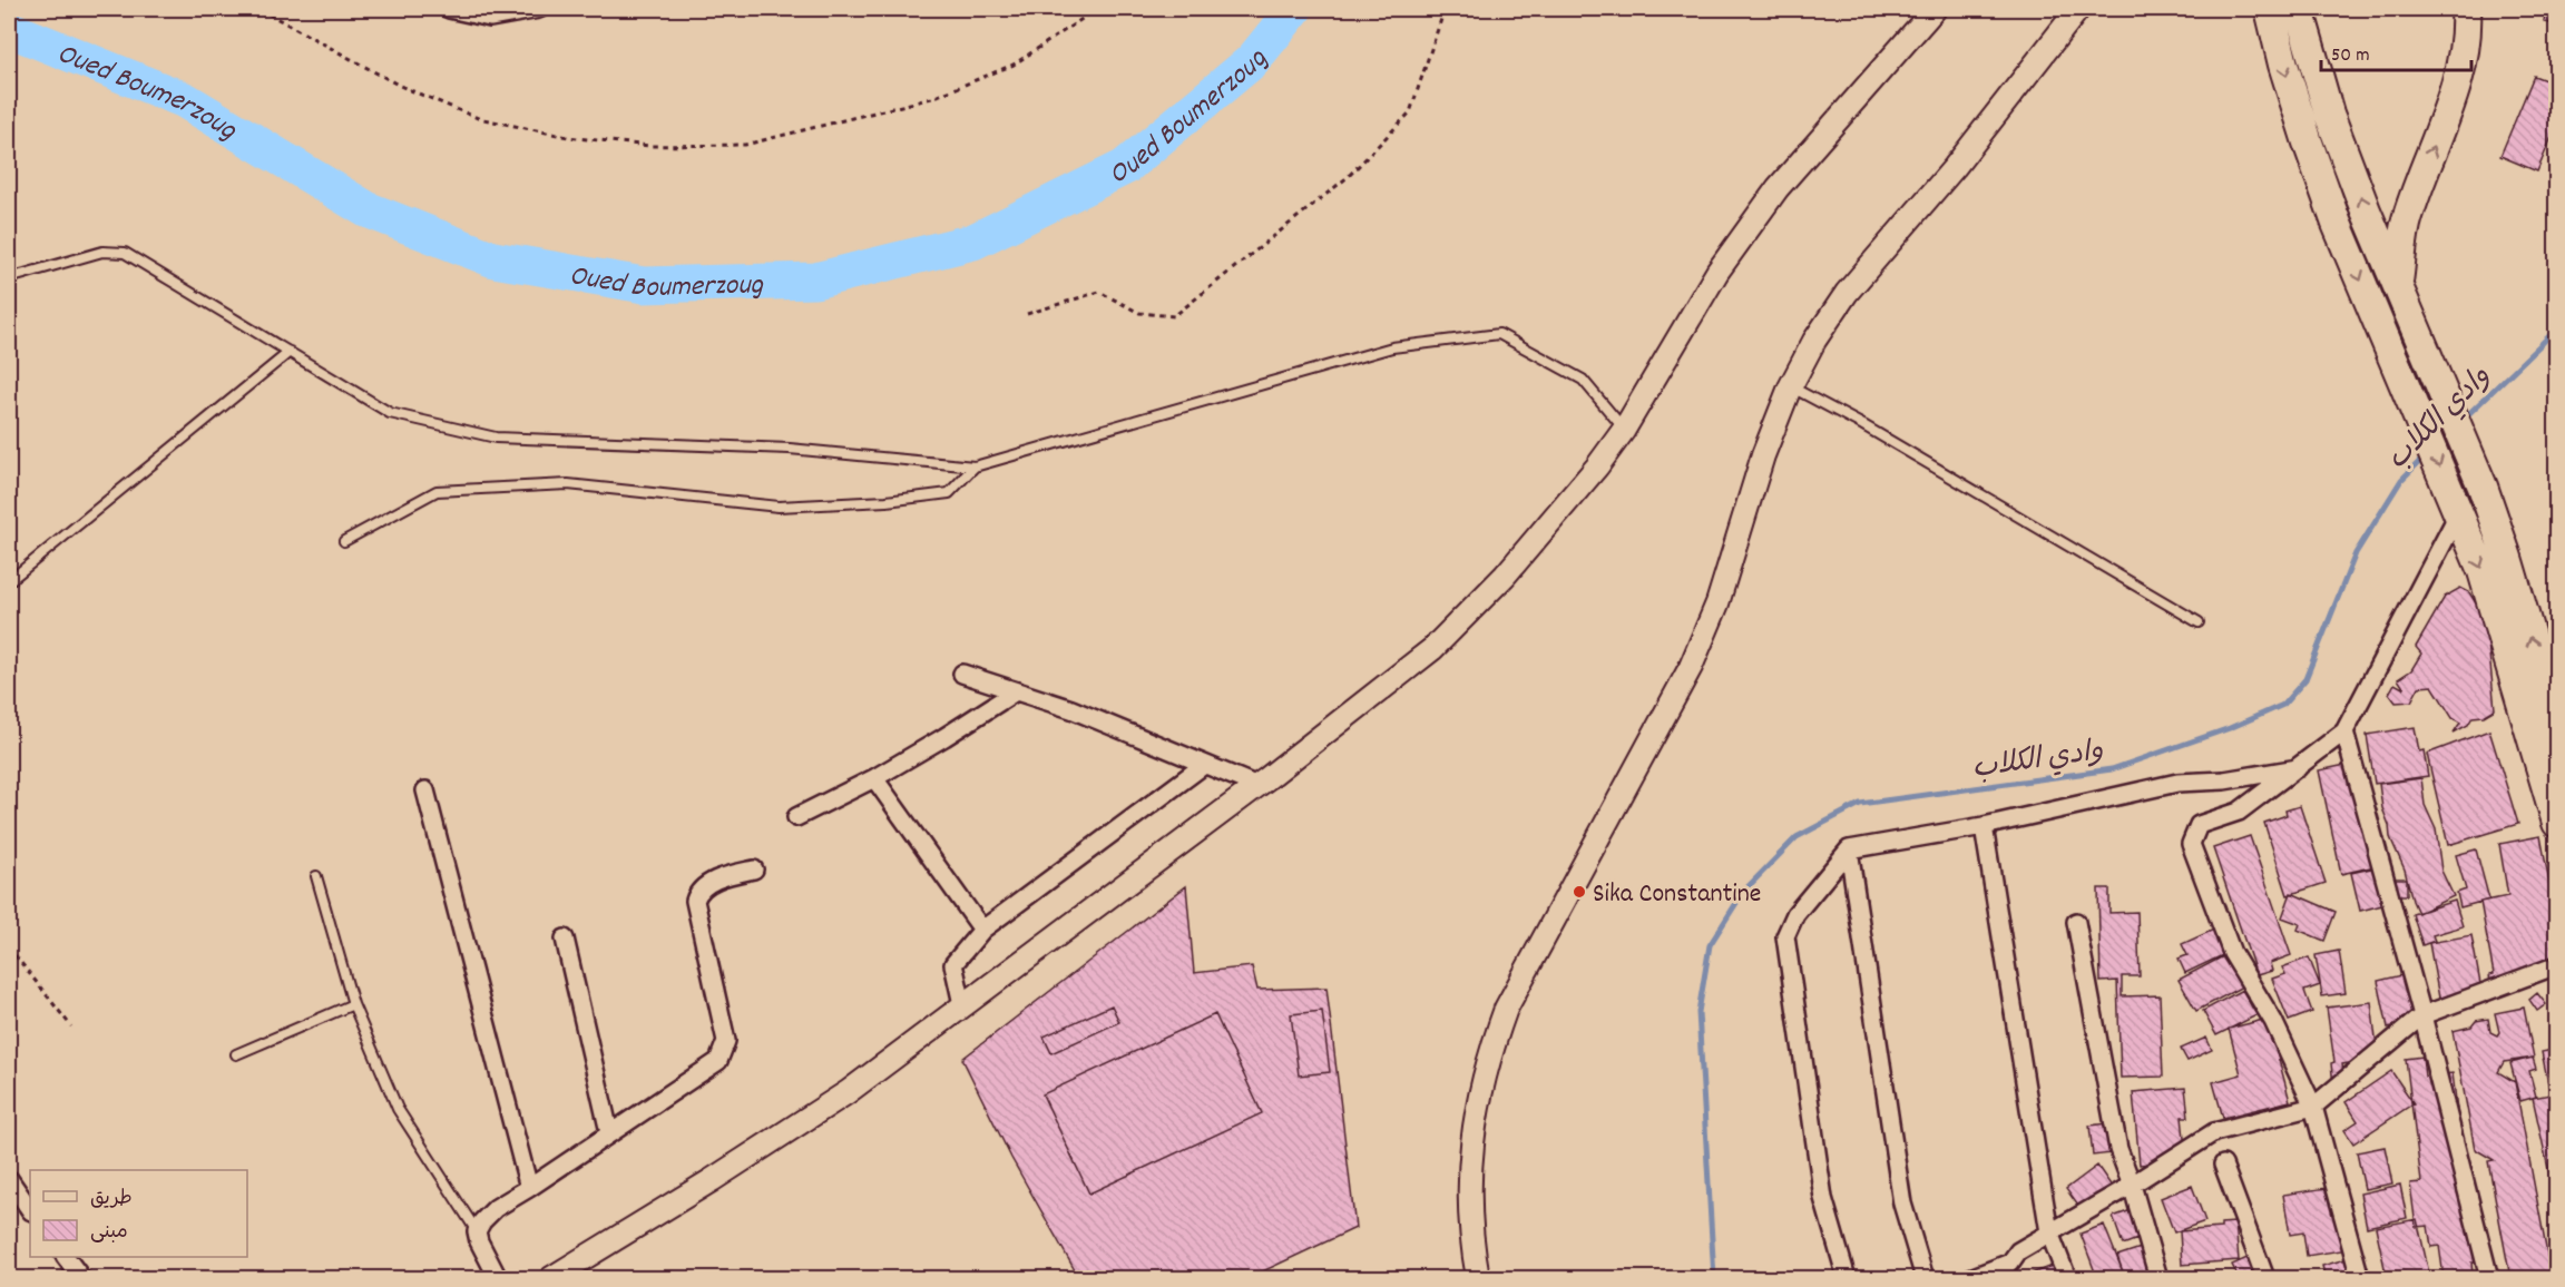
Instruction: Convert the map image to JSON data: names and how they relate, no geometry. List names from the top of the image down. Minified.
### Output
{"water":["Oued Boumerzoug","وادي الكلاب"],"places":["Sika Constantine"],"legend":["طريق","مبنى"],"scale_bar":"50 m"}
